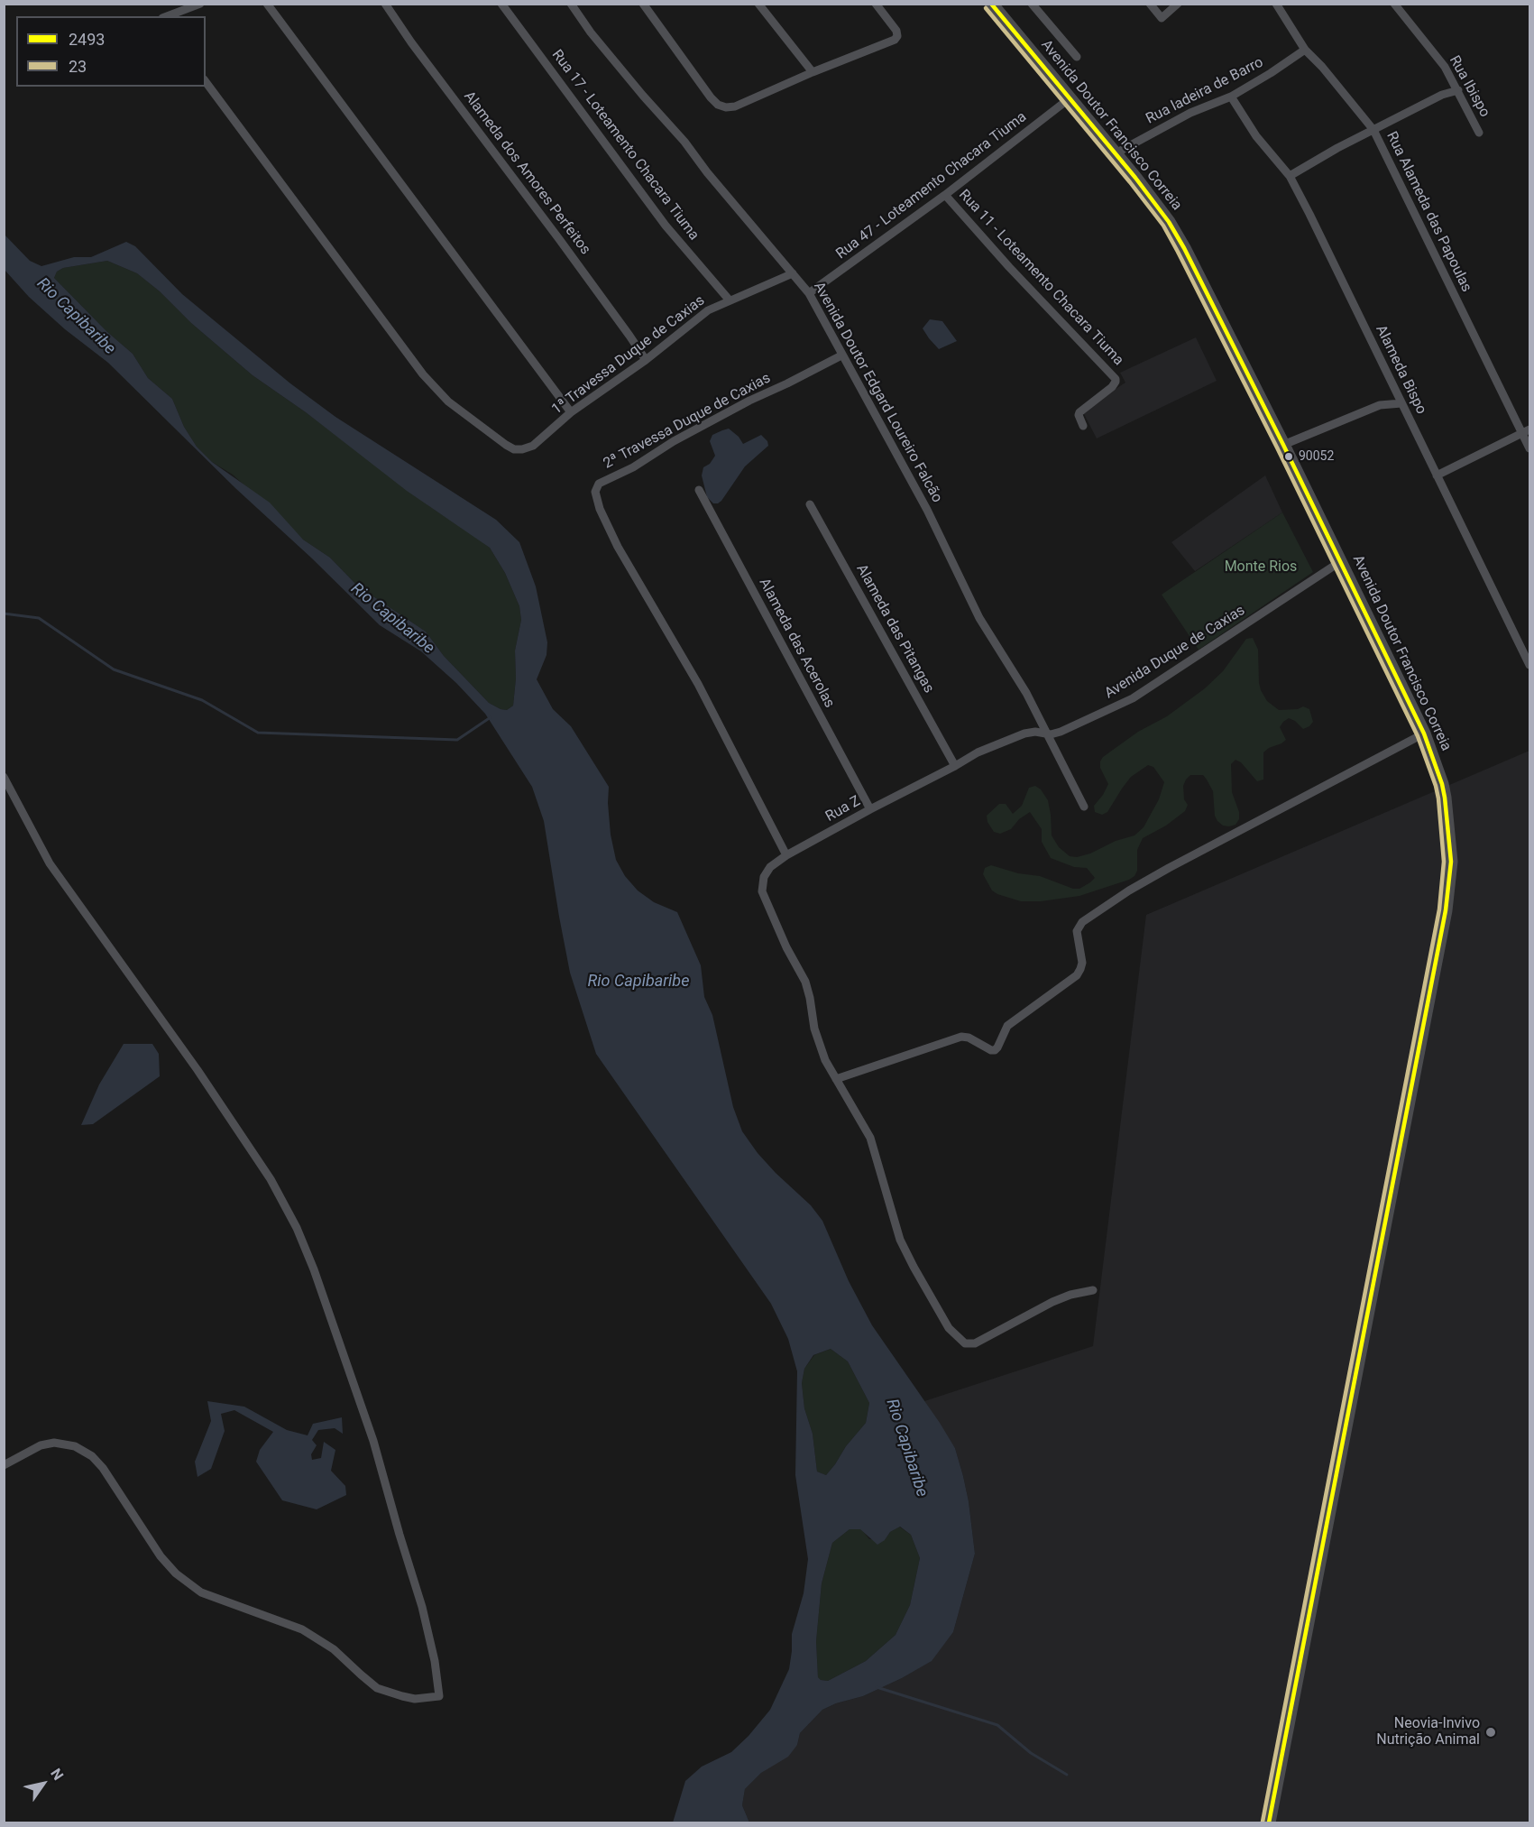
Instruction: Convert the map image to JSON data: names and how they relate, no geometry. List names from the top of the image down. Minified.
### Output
{"streets":{"main road":["Avenida Doutor Francisco Correia"],"street":["Rua Ibispo","Rua ladeira de Barro","Rua 17 - Loteamento Chacara Tiuma","Alameda dos Amores Perfeitos","Rua 47 - Loteamento Chacara Tiuma","Rua Alameda das Papoulas","Rua 11 - Loteamento Chacara Tiuma","1ª Travessa Duque de Caxias","Alameda Bispo","Avenida Doutor Edgard Loureiro Falcão","2ª Travessa Duque de Caxias","Alameda das Pitangas","Alameda das Acerolas","Avenida Duque de Caxias","Rua Z"]},"crossings":[["Rua ladeira de Barro","Avenida Doutor Francisco Correia"],["Rua ladeira de Barro","Rua Alameda das Papoulas"],["Rua ladeira de Barro","Alameda Bispo"],["Avenida Doutor Francisco Correia","Rua 47 - Loteamento Chacara Tiuma"],["Avenida Doutor Francisco Correia","Avenida Duque de Caxias"],["Rua 17 - Loteamento Chacara Tiuma","1ª Travessa Duque de Caxias"],["Alameda dos Amores Perfeitos","1ª Travessa Duque de Caxias"],["Rua 47 - Loteamento Chacara Tiuma","Rua 11 - Loteamento Chacara Tiuma"],["Rua 47 - Loteamento Chacara Tiuma","Avenida Doutor Edgard Loureiro Falcão"],["1ª Travessa Duque de Caxias","Avenida Doutor Edgard Loureiro Falcão"],["Avenida Doutor Edgard Loureiro Falcão","2ª Travessa Duque de Caxias"],["Avenida Doutor Edgard Loureiro Falcão","Avenida Duque de Caxias"],["2ª Travessa Duque de Caxias","Rua Z"],["Alameda das Pitangas","Avenida Duque de Caxias"],["Alameda das Pitangas","Rua Z"],["Alameda das Acerolas","Rua Z"],["Avenida Duque de Caxias","Rua Z"]],"water":["Rio Capibaribe"],"parks":["Monte Rios"],"places":["90052","Neovia-Invivo Nutrição Animal"],"lines":["transit line 2493","transit line 23"],"legend":["2493","23"],"north":"top right"}
